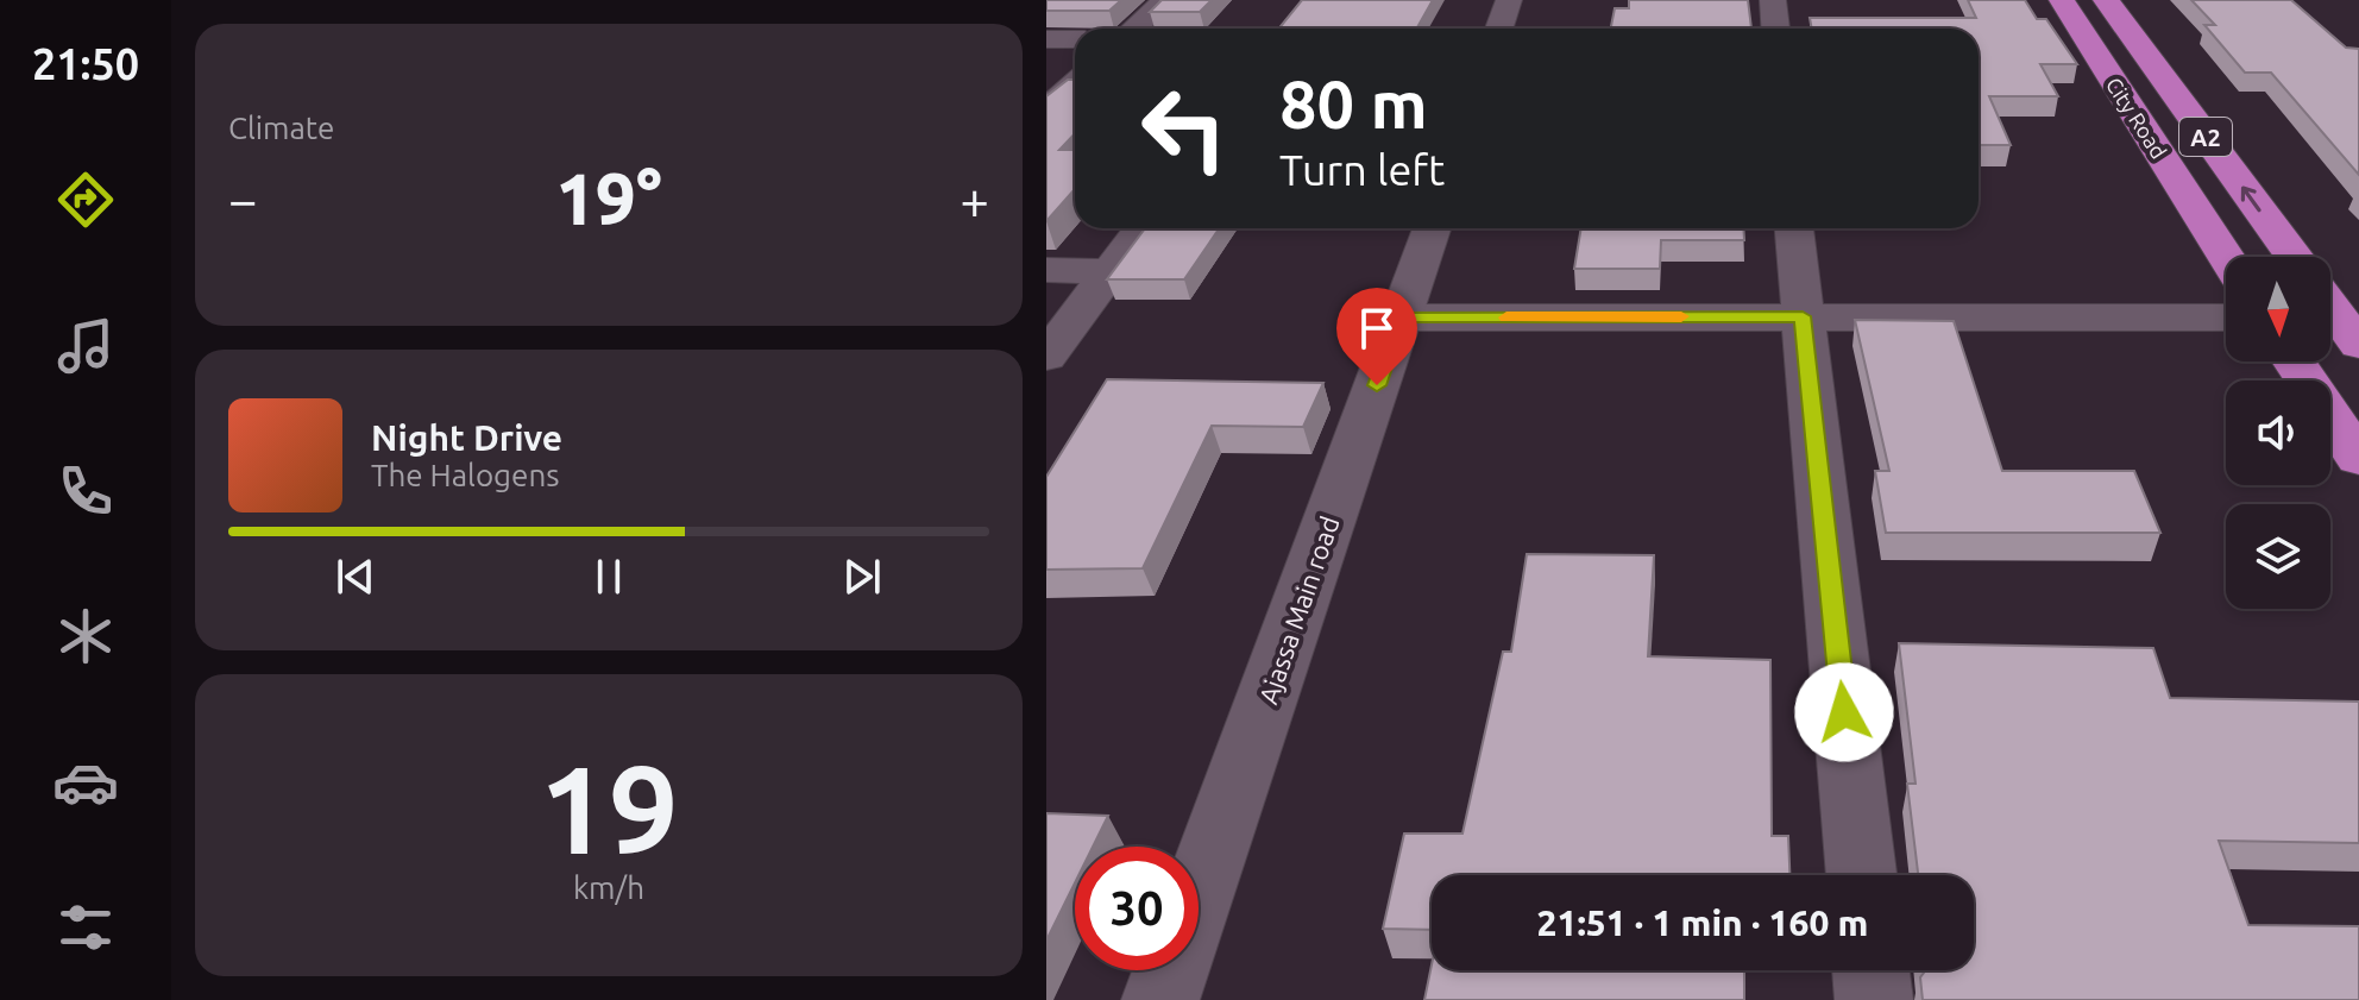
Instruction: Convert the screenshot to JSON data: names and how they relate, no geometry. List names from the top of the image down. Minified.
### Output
{"streets":{"highway":["City Road","A2"],"street":["Ajassa Main road"]},"north":"bottom","page":{"tabs":"21:50","tile":["Climate",["19","km/h"]],"turn":["80 m","Turn left"],"heat":["−","19°","+"],"song":["Night Drive","The Halogens"],"limit":"30","trip":"21:51 · 1 min · 160 m"}}
